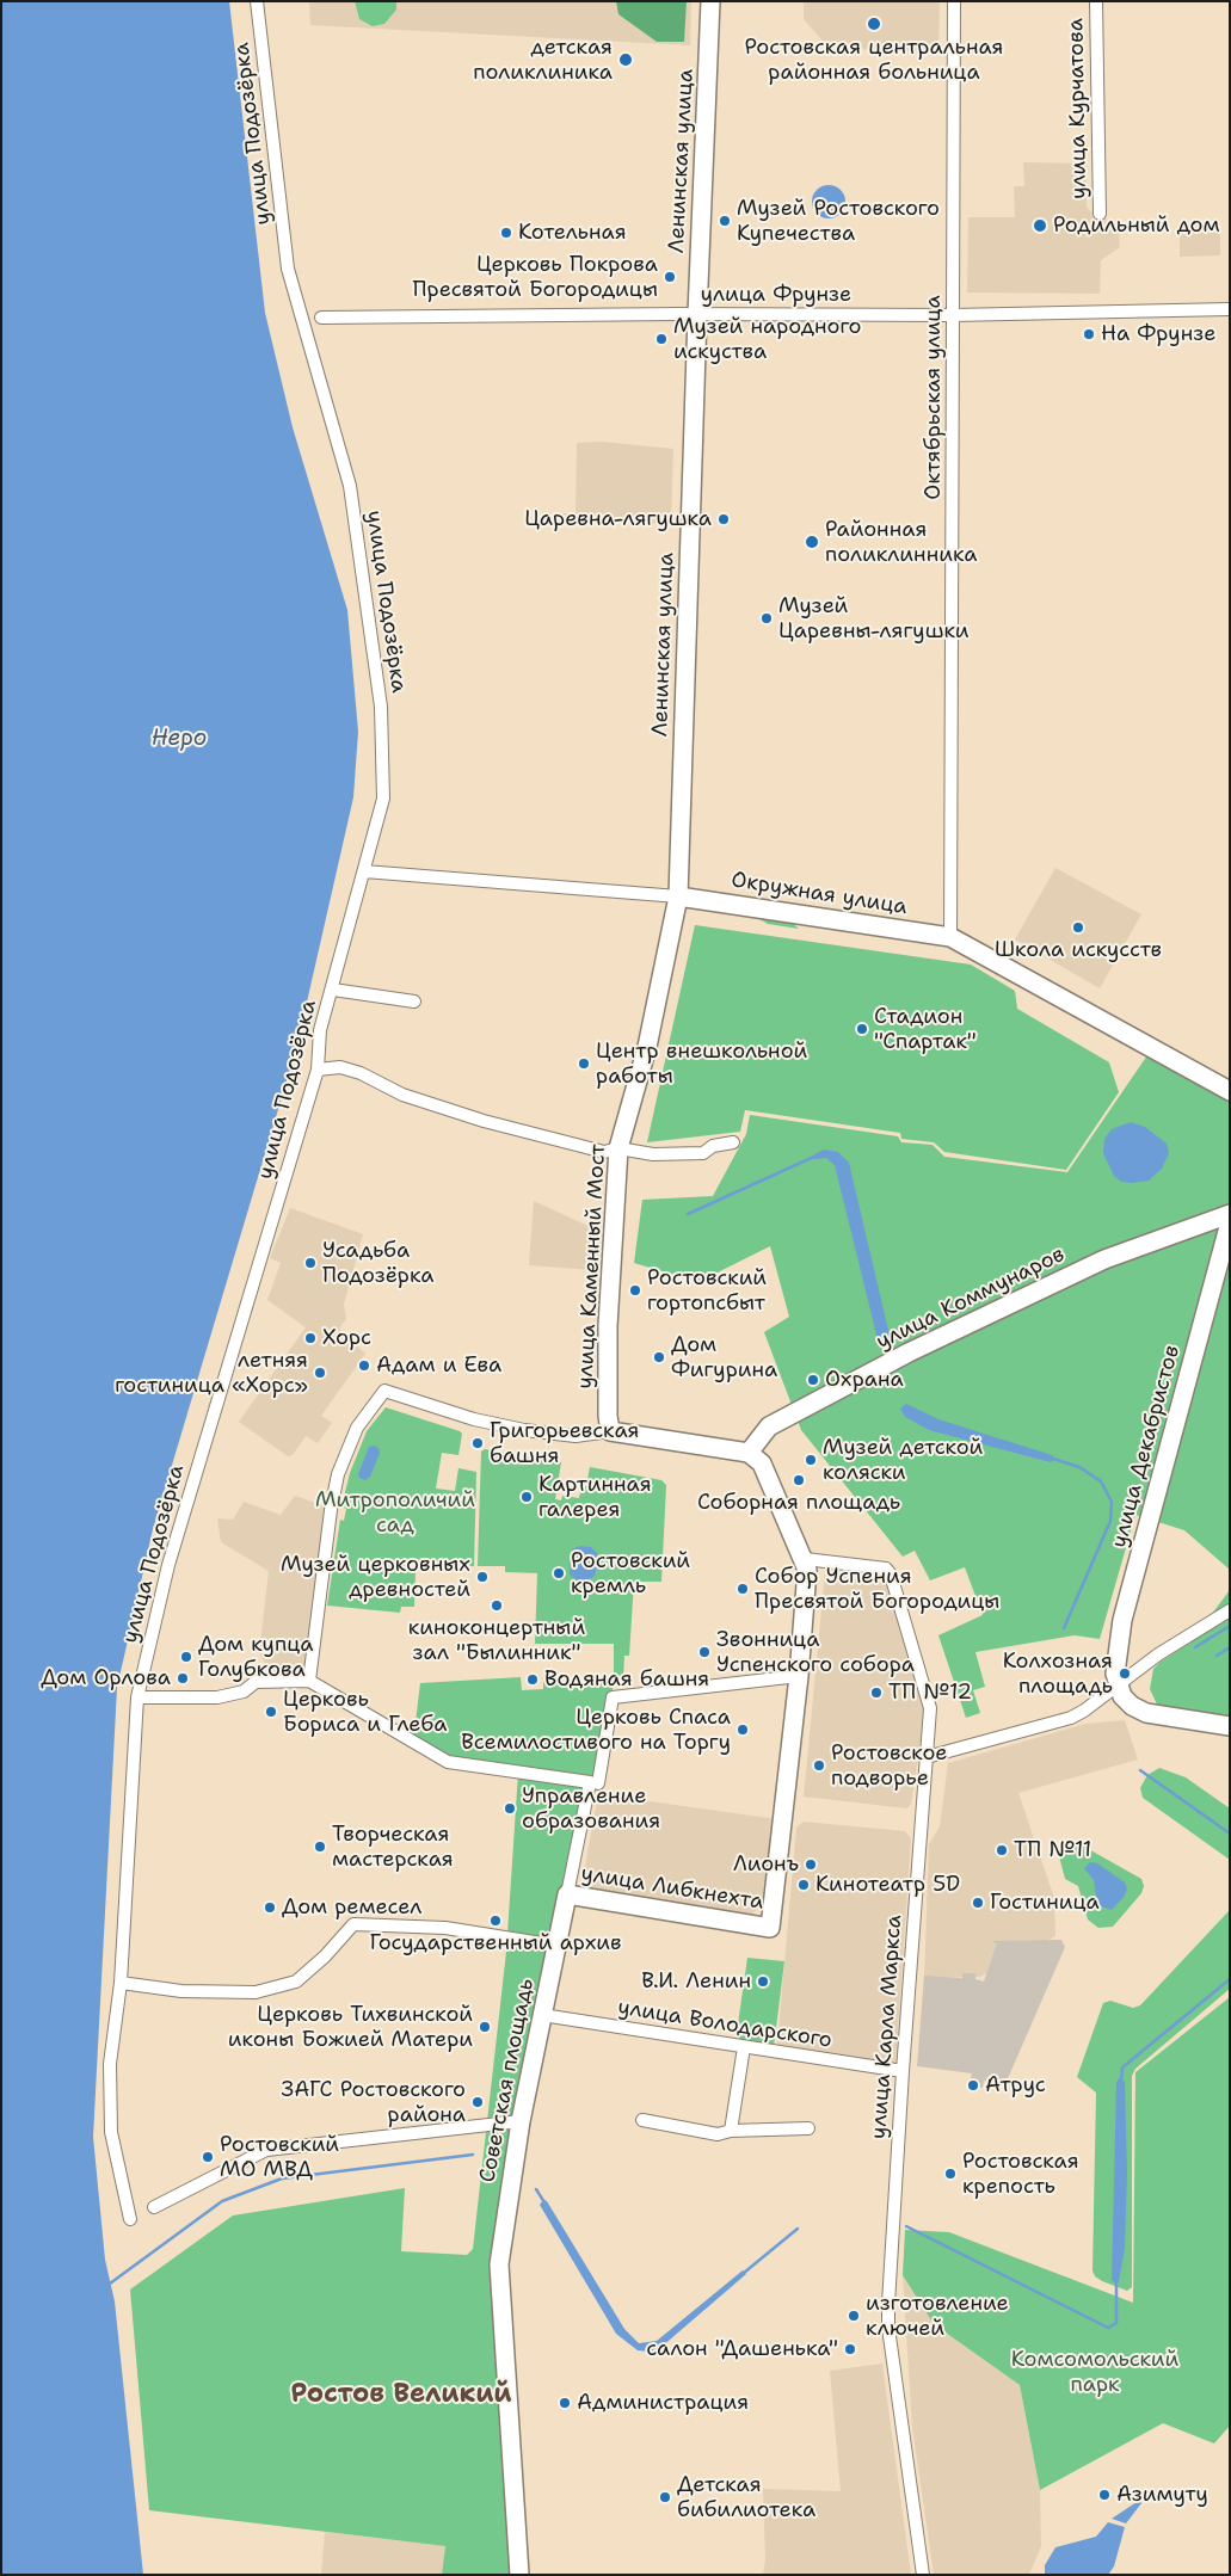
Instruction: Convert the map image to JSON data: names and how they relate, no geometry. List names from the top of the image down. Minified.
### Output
{"streets":{"street":["улица Курчатова","улица Подозёрка","Ленинская улица","улица Фрунзе","Октябрьская улица","Окружная улица","улица Каменный Мост","улица Коммунаров","улица Декабристов","улица Либкнехта","улица Володарского","улица Карла Маркса","Советская площадь"]},"crossings":[["улица Подозёрка","Окружная улица"],["Ленинская улица","улица Фрунзе"],["Ленинская улица","Окружная улица"],["Ленинская улица","улица Каменный Мост"],["улица Фрунзе","Октябрьская улица"],["Октябрьская улица","Окружная улица"],["Окружная улица","улица Каменный Мост"],["улица Либкнехта","Советская площадь"],["улица Володарского","улица Карла Маркса"],["улица Володарского","Советская площадь"]],"districts":["Ростов Великий"],"water":["Неро"],"parks":["Митрополичий сад","Комсомольский парк"],"places":["Ростовская центральная районная больница","детская поликлиника","Музей Ростовского Купечества","Родильный дом","Котельная","Церковь Покрова Пресвятой Богородицы","На Фрунзе","Музей народного искуства","Царевна-лягушка","Районная поликлинника","Музей Царевны-лягушки","Школа искусств","Стадион \"Спартак\"","Центр внешкольной работы","Усадьба Подозёрка","Ростовский гортопсбыт","Хорс","Дом Фигурина","Адам и Ева","летняя гостиница «Хорс»","Охрана","Григорьевская башня","Музей детской коляски","Соборная площадь","Картинная галерея","Ростовский кремль","Музей церковных древностей","Собор Успения Пресвятой Богородицы","киноконцертный зал \"Былинник\"","Звонница Успенского собора","Дом купца Голубкова","Колхозная площадь","Дом Орлова","Водяная башня","ТП №12","Церковь Бориса и Глеба","Церковь Спаса Всемилостивого на Торгу","Ростовское подворье","Управление образования","Творческая мастерская","ТП №11","Лионъ","Кинотеатр 5D","Гостиница","Дом ремесел","Государственный архив","В.И. Ленин","Церковь Тихвинской иконы Божией Матери","Атрус","ЗАГС Ростовского района","Ростовский МО МВД","Ростовская крепость","изготовление ключей","салон \"Дашенька\"","Администрация","Азимуту","Детская бибилиотека"]}
